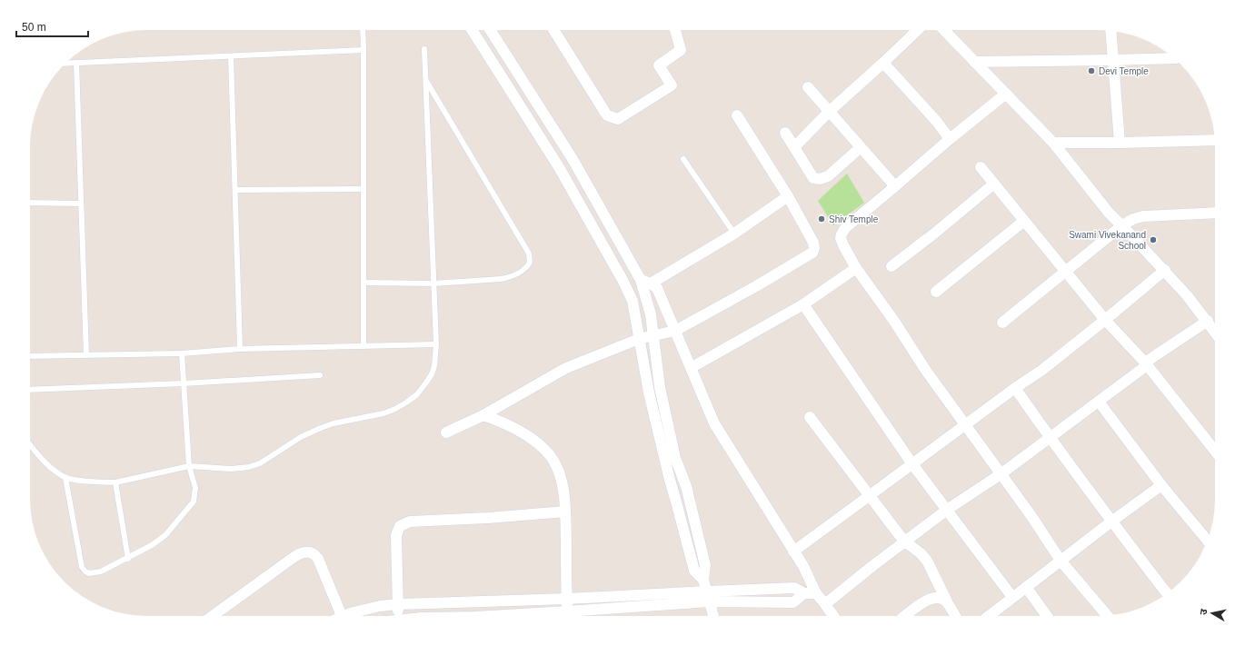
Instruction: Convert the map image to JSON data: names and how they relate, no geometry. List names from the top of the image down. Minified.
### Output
{"places":["Devi Temple","Shiv Temple","Swami Vivekanand School"],"scale_bar":"50 m","north":"left"}
